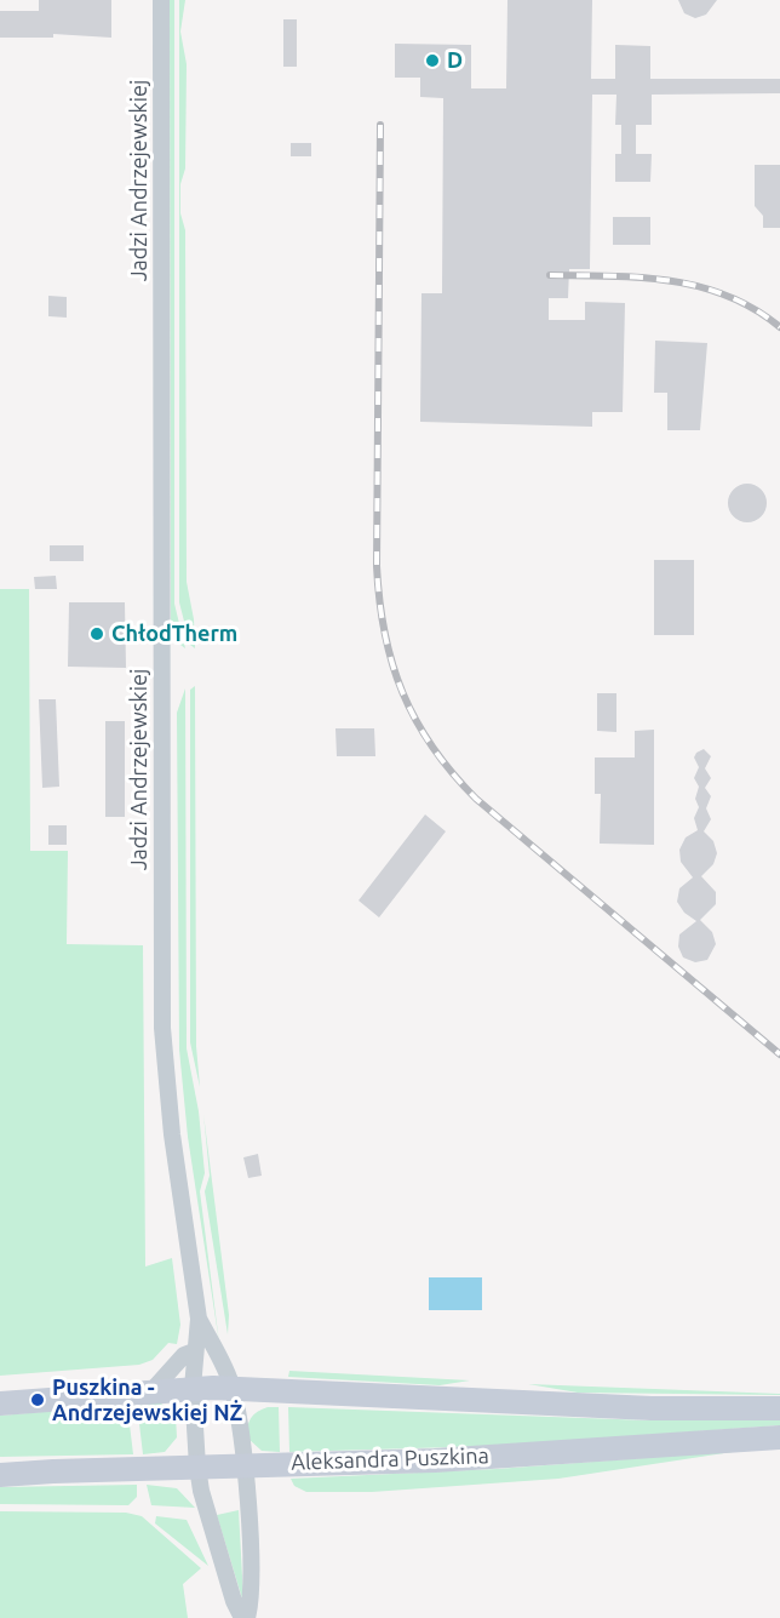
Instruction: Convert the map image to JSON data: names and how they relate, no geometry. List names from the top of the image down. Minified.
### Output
{"streets":{"main road":["Aleksandra Puszkina"],"street":["Jadzi Andrzejewskiej"]},"crossings":[["Jadzi Andrzejewskiej","Aleksandra Puszkina"]],"places":["D","ChłodTherm","Puszkina - Andrzejewskiej NŻ"]}
